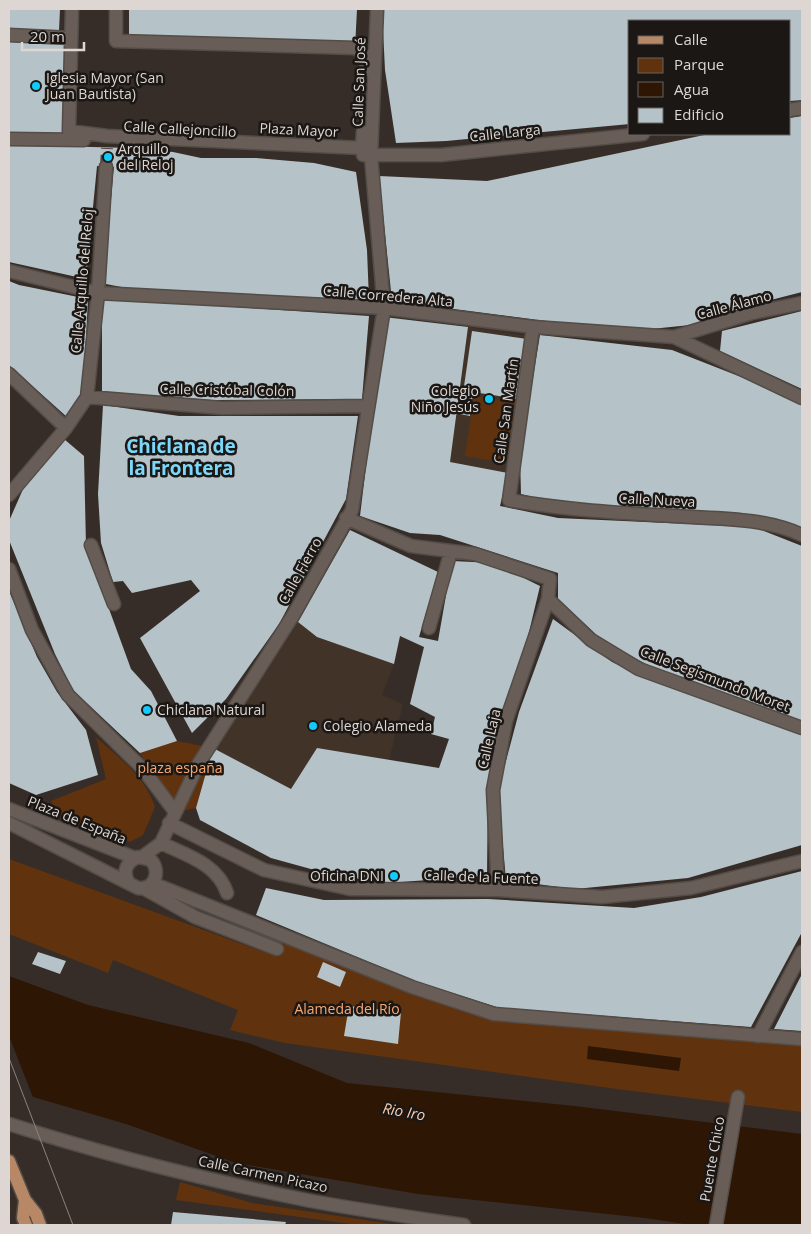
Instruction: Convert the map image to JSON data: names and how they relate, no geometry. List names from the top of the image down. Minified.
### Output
{"streets":{"street":["Calle San José","Calle Callejoncillo","Plaza Mayor","Calle Larga","Calle Arquillo del Reloj","Calle Corredera Alta","Calle Álamo","Calle Cristóbal Colón","Calle San Martín","Calle Nueva","Calle Fierro","Calle Segismundo Moret","Calle Laja","Plaza de España","Calle de la Fuente","Puente Chico","Calle Carmen Picazo"]},"crossings":[["Calle San José","Calle Callejoncillo"],["Calle San José","Calle Larga"],["Calle San José","Calle Corredera Alta"],["Calle San José","Calle Fierro"],["Calle Callejoncillo","Calle Larga"],["Calle Arquillo del Reloj","Calle Corredera Alta"],["Calle Arquillo del Reloj","Calle Cristóbal Colón"],["Calle Corredera Alta","Calle Álamo"],["Calle Corredera Alta","Calle San Martín"],["Calle Corredera Alta","Calle Fierro"],["Calle Cristóbal Colón","Calle Fierro"],["Calle San Martín","Calle Nueva"],["Calle Fierro","Calle de la Fuente"],["Calle Segismundo Moret","Calle Laja"],["Calle Laja","Calle de la Fuente"]],"districts":["Chiclana de la Frontera"],"water":["Rio Iro"],"parks":["plaza españa","Alameda del Río"],"places":["Iglesia Mayor (San Juan Bautista)","Arquillo del Reloj","Colegio Niño Jesús","Chiclana Natural","Colegio Alameda","Oficina DNI"],"legend":["Calle","Parque","Agua","Edificio"],"scale_bar":"20 m"}
